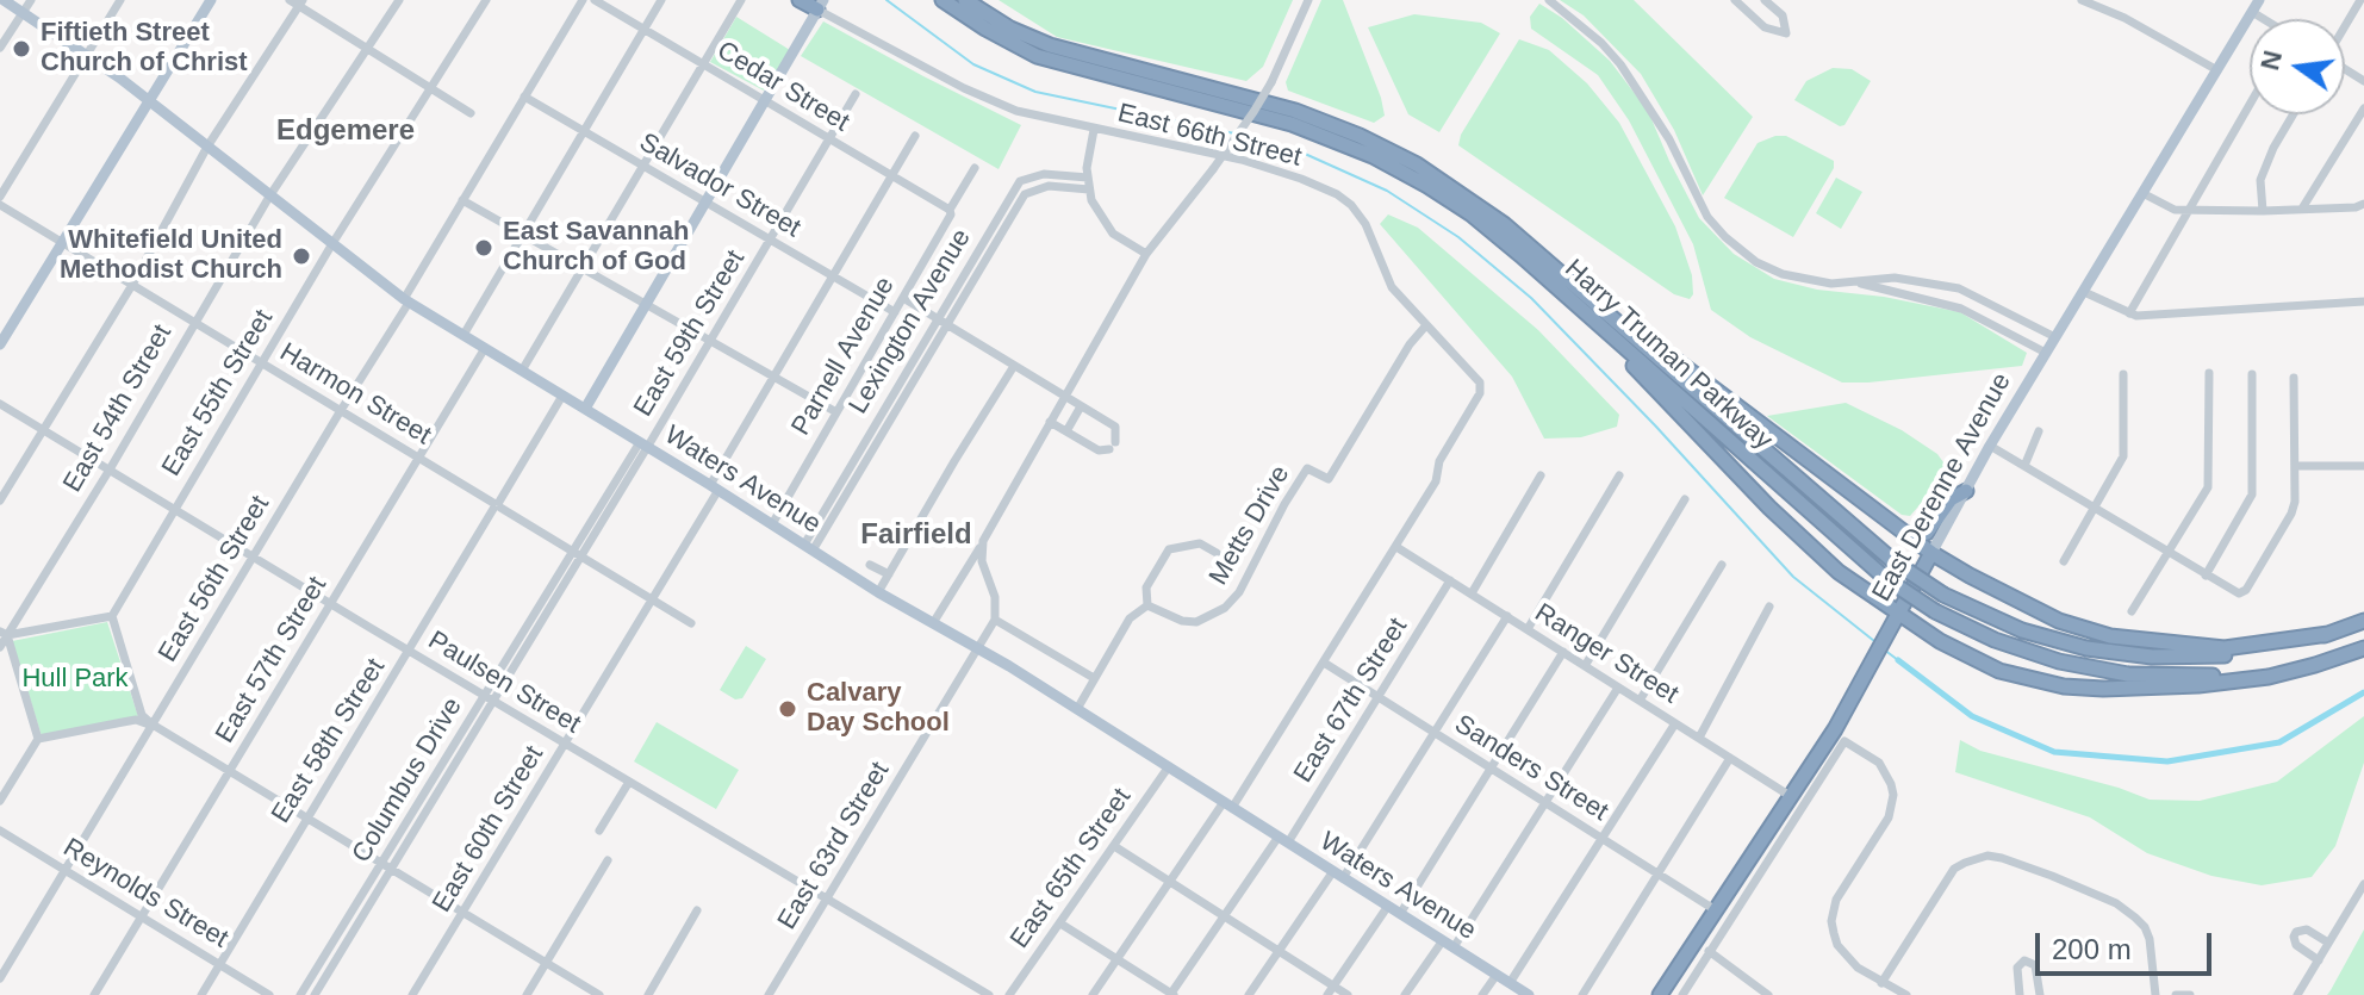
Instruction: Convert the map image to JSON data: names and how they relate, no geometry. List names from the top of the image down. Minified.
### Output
{"streets":{"highway":["Harry Truman Parkway","East Derenne Avenue"],"main road":["Waters Avenue"],"street":["Cedar Street","East 66th Street","Salvador Street","Lexington Avenue","East 59th Street","Parnell Avenue","East 55th Street","Harmon Street","East 54th Street","Metts Drive","East 56th Street","Ranger Street","East 57th Street","Paulsen Street","East 67th Street","East 58th Street","Sanders Street","Columbus Drive","East 60th Street","East 63rd Street","East 65th Street","Reynolds Street"]},"crossings":[["Cedar Street","East 59th Street"],["Cedar Street","Parnell Avenue"],["Cedar Street","East 60th Street"],["East 66th Street","Waters Avenue"],["East 66th Street","Metts Drive"],["East 66th Street","Ranger Street"],["East 66th Street","Sanders Street"],["Salvador Street","East 59th Street"],["Salvador Street","Parnell Avenue"],["Salvador Street","East 56th Street"],["Salvador Street","East 60th Street"],["Lexington Avenue","Waters Avenue"],["East 59th Street","Waters Avenue"],["East 59th Street","Columbus Drive"],["Parnell Avenue","Waters Avenue"],["East 55th Street","Harmon Street"],["East 55th Street","Waters Avenue"],["East 55th Street","Paulsen Street"],["Harmon Street","East 54th Street"],["Harmon Street","East 56th Street"],["Harmon Street","East 57th Street"],["Harmon Street","East 58th Street"],["Harmon Street","Columbus Drive"],["Harmon Street","East 60th Street"],["East 54th Street","Waters Avenue"],["East 54th Street","Paulsen Street"],["Waters Avenue","East 56th Street"],["Waters Avenue","East 57th Street"],["Waters Avenue","East 67th Street"],["Waters Avenue","East 58th Street"],["Waters Avenue","Columbus Drive"],["Waters Avenue","East 60th Street"],["Waters Avenue","East 63rd Street"],["Waters Avenue","East 65th Street"],["East Derenne Avenue","Ranger Street"],["East Derenne Avenue","Sanders Street"],["East 56th Street","Paulsen Street"],["East 56th Street","Reynolds Street"],["Ranger Street","East 67th Street"],["East 57th Street","Paulsen Street"],["East 57th Street","Reynolds Street"],["Paulsen Street","East 58th Street"],["Paulsen Street","Columbus Drive"],["Paulsen Street","East 60th Street"],["Paulsen Street","East 63rd Street"],["East 67th Street","Sanders Street"],["East 58th Street","Reynolds Street"]],"districts":["Edgemere","Fairfield"],"parks":["Hull Park"],"places":["Fiftieth Street Church of Christ","East Savannah Church of God","Whitefield United Methodist Church","Calvary Day School"],"scale_bar":"200 m","north":"left"}
